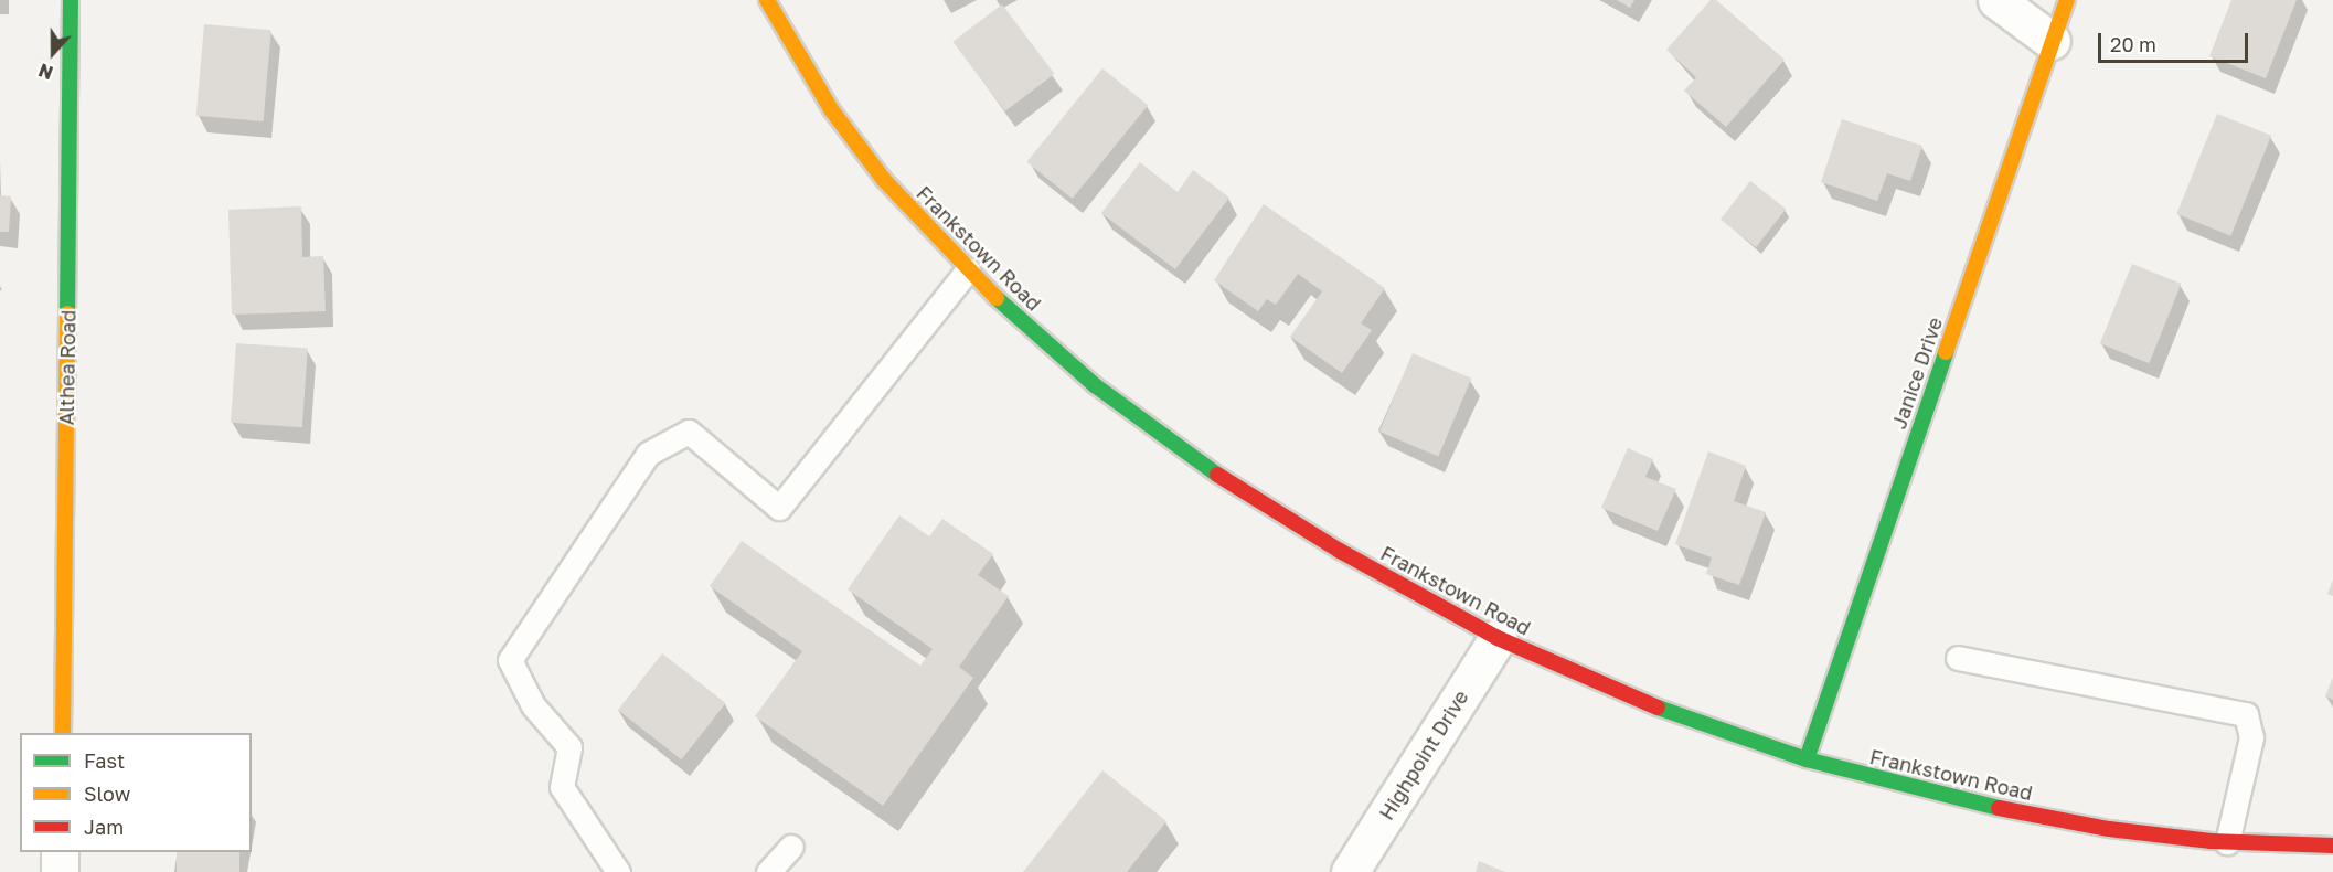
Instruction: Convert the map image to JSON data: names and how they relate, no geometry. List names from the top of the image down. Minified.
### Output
{"streets":{"main road":["Frankstown Road","Althea Road","Janice Drive"],"street":["Highpoint Drive"]},"crossings":[["Frankstown Road","Janice Drive"],["Frankstown Road","Highpoint Drive"]],"legend":["Fast","Slow","Jam"],"scale_bar":"20 m","north":"bottom"}
